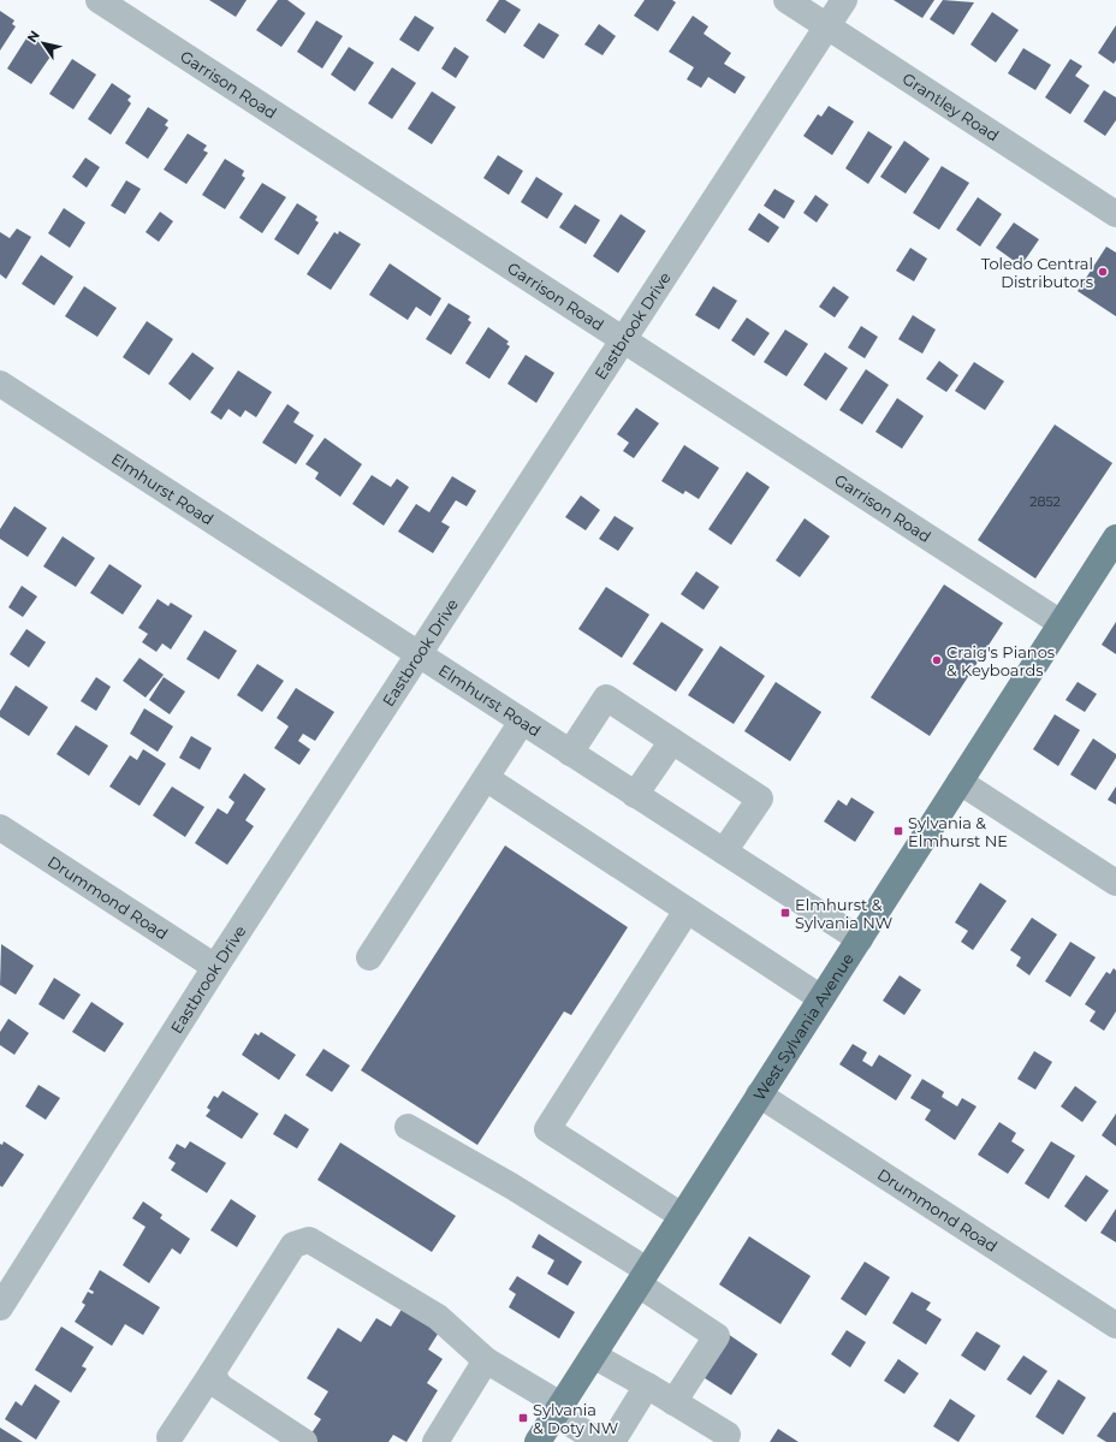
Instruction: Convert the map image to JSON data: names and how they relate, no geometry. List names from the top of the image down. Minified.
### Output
{"streets":{"main road":["West Sylvania Avenue"],"street":["Garrison Road","Grantley Road","Eastbrook Drive","Elmhurst Road","Drummond Road"]},"crossings":[["Garrison Road","Eastbrook Drive"],["Garrison Road","West Sylvania Avenue"],["Grantley Road","Eastbrook Drive"],["Eastbrook Drive","Elmhurst Road"],["Eastbrook Drive","Drummond Road"],["Elmhurst Road","West Sylvania Avenue"],["Drummond Road","West Sylvania Avenue"]],"places":{"other":["Toledo Central Distributors","Craig's Pianos & Keyboards"],"transit":["Sylvania & Elmhurst NE","Elmhurst & Sylvania NW","Sylvania & Doty NW"]},"house_numbers":["2852"],"north":"top left"}
